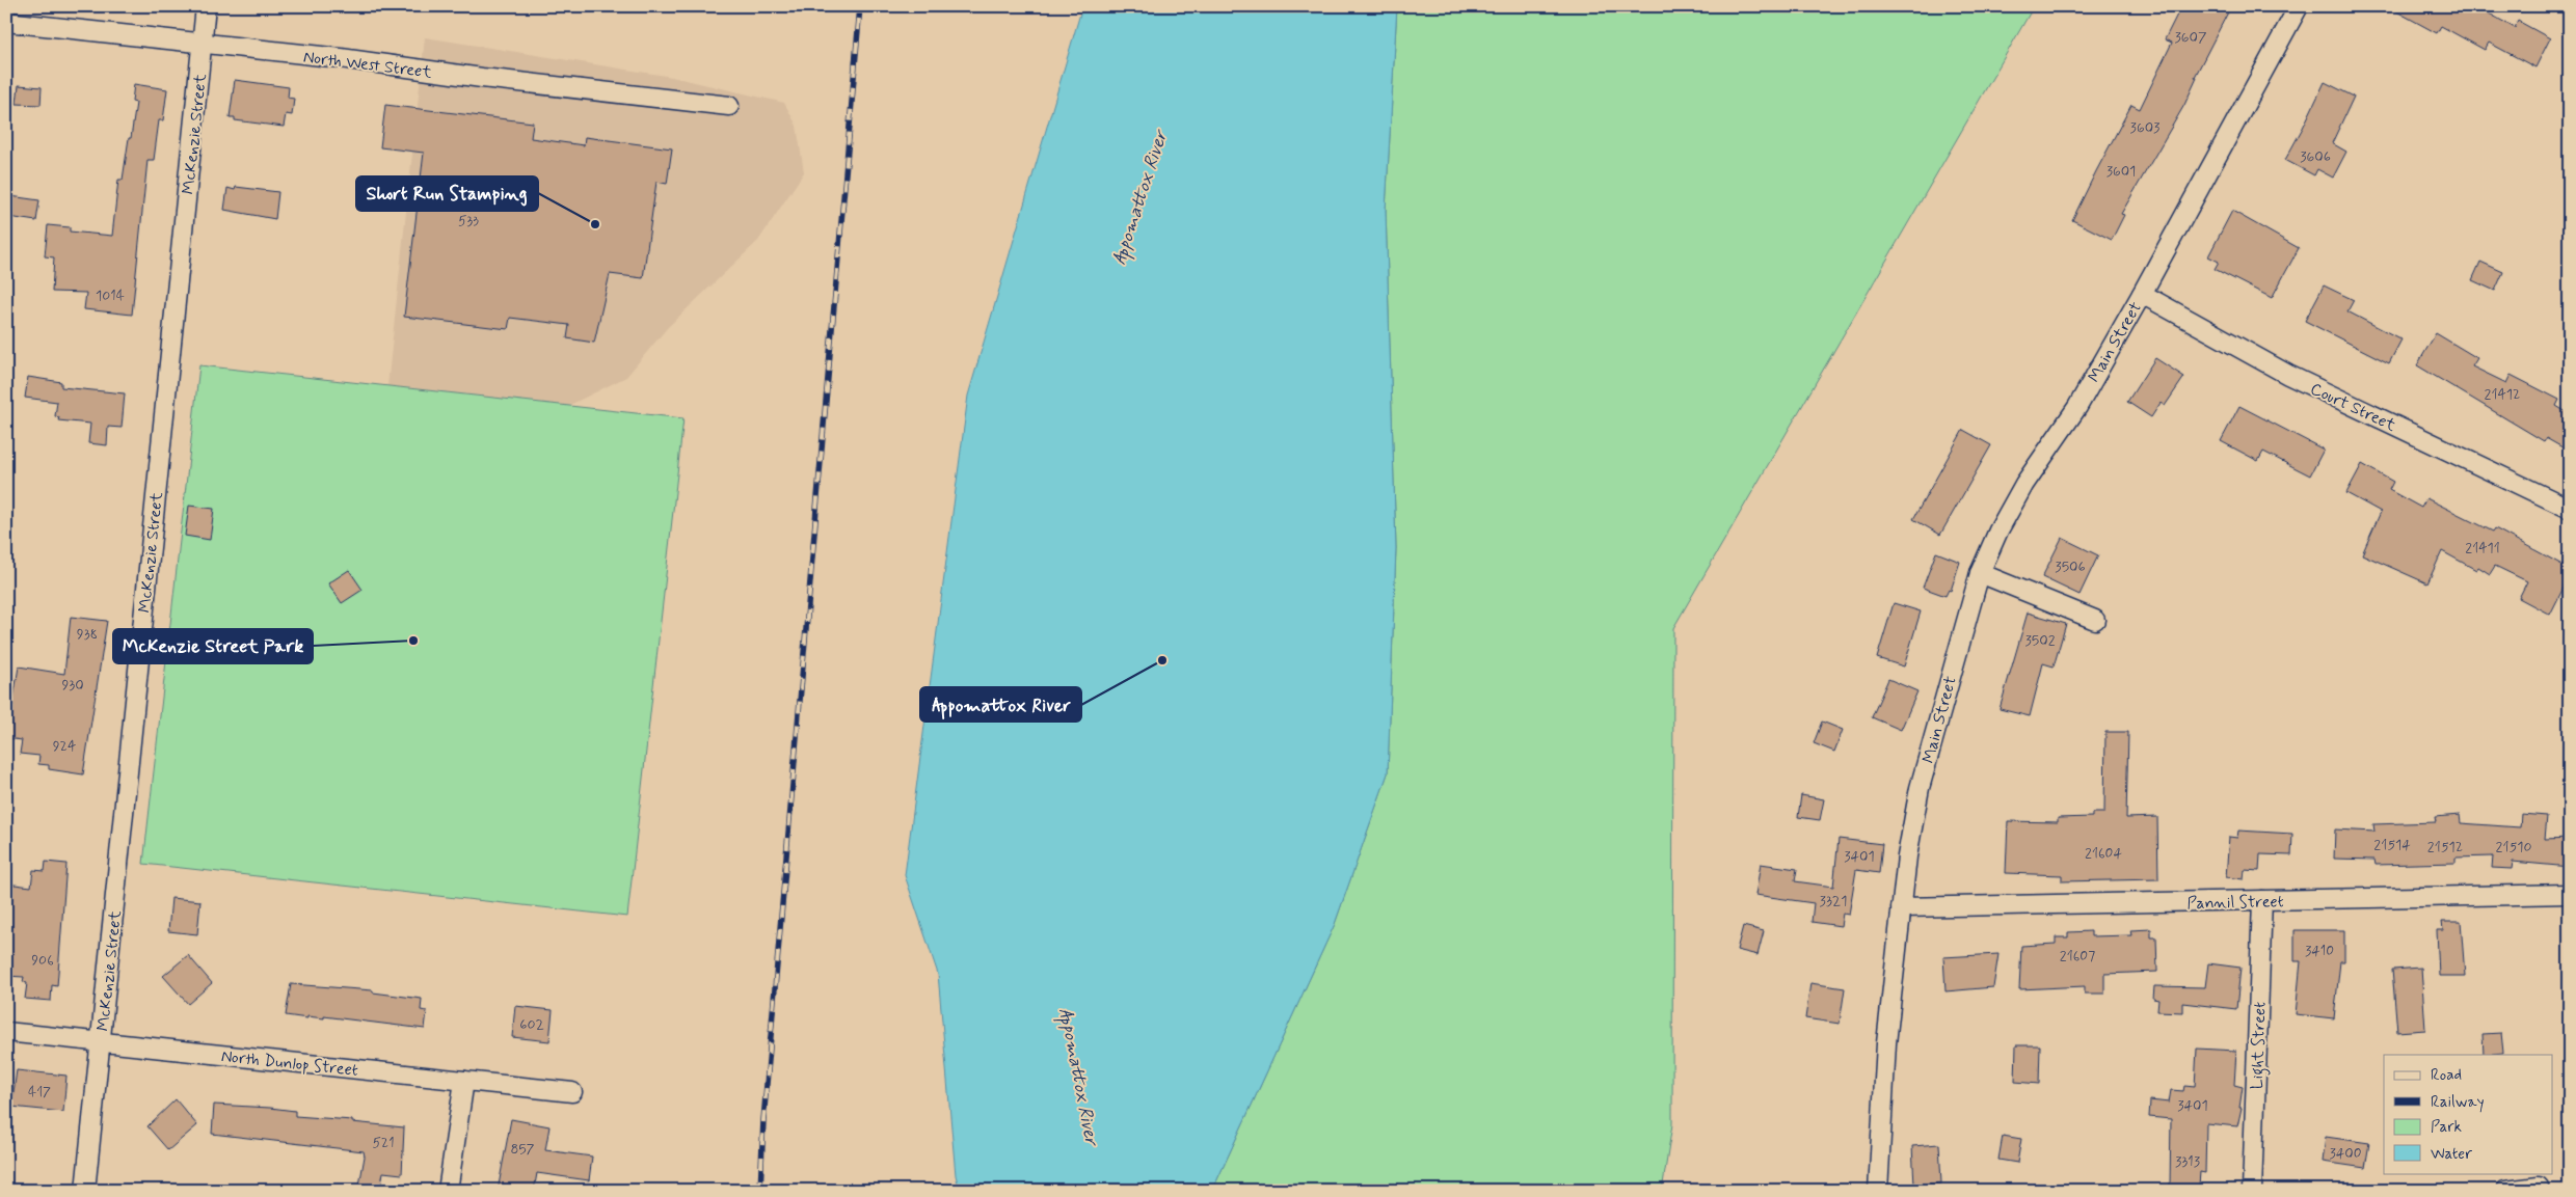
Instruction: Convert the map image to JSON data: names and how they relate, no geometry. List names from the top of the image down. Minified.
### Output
{"streets":{"street":["North West Street","McKenzie Street","Main Street","Court Street","Pannil Street","Light Street","North Dunlop Street"]},"crossings":[["North West Street","McKenzie Street"],["McKenzie Street","North Dunlop Street"],["Main Street","Court Street"],["Main Street","Pannil Street"],["Pannil Street","Light Street"]],"water":["Appomattox River"],"places":["Short Run Stamping","McKenzie Street Park","Appomattox River"],"house_numbers":["3607","3603","3606","3601","533","1014","21412","21411","3506","938","3502","930","924","21514","21512","21510","21604","3401","3321","3410","21607","906","602","417","3401","521","857","3400","3313"],"legend":["Road","Railway","Park","Water"]}
